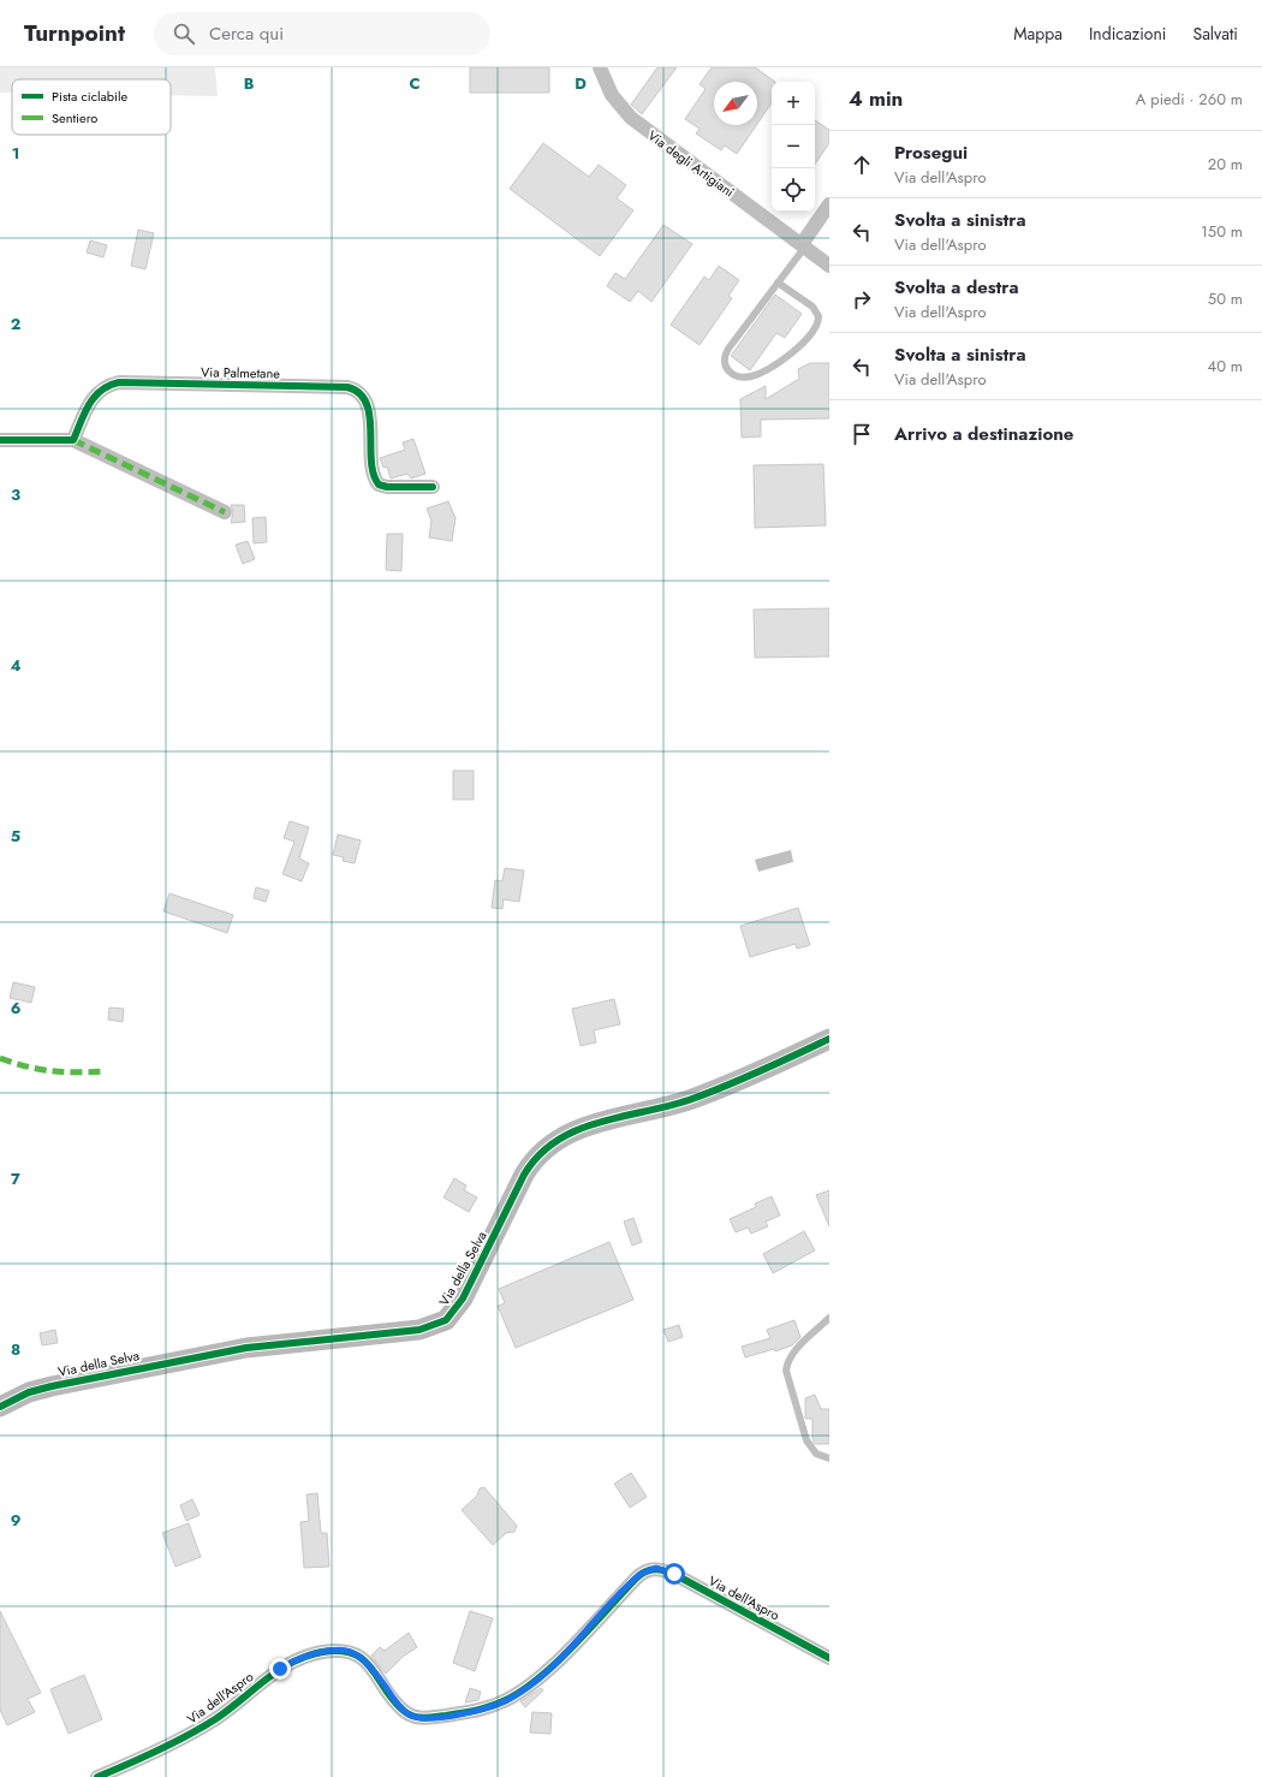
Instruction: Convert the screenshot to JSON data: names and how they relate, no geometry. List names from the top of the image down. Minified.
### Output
{"streets":{"street":["Via degli Artigiani","Via Palmetane","Via della Selva","Via dell'Aspro"]},"legend":["Pista ciclabile","Sentiero"],"north":"bottom left","page":{"header":"Turnpoint","search":"Cerca qui","nav":["Mappa","Indicazioni","Salvati"],"heading":["4 min","A piedi · 260 m"],"map_buttons":["+","−"],"list":[["Prosegui","Via dell'Aspro","20 m"],["Svolta a sinistra","Via dell'Aspro","150 m"],["Svolta a destra","Via dell'Aspro","50 m"],["Svolta a sinistra","Via dell'Aspro","40 m"],"Arrivo a destinazione"]},"grid":{"columns":["B","C","D"],"rows":["1","2","3","4","5","6","7","8","9"]}}
